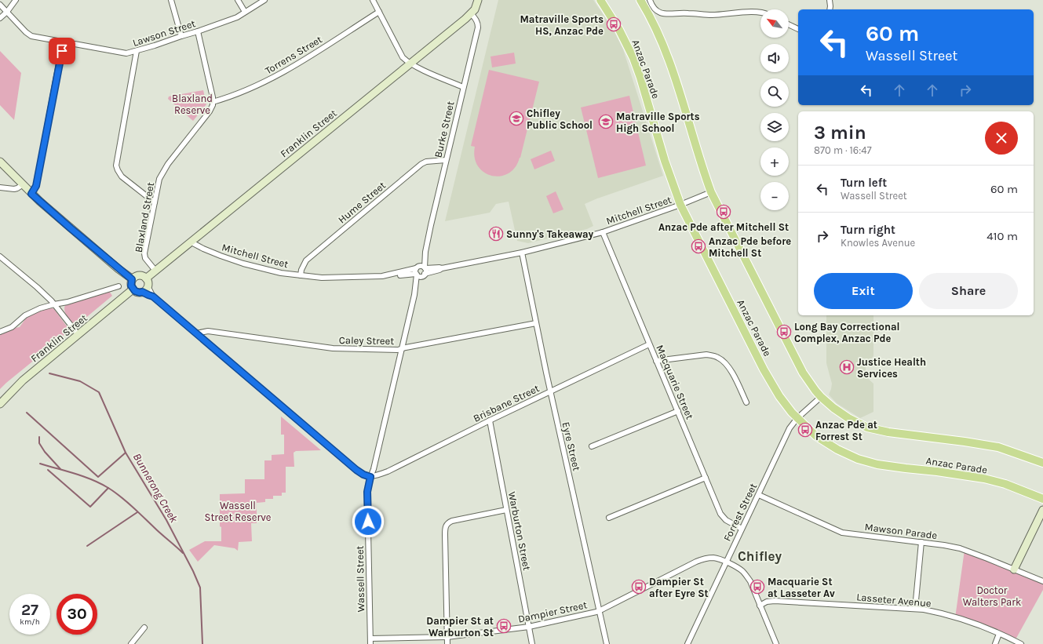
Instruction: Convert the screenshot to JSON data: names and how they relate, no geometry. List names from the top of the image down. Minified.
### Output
{"streets":{"main road":["Anzac Parade"],"street":["Lawson Street","Torrens Street","Burke Street","Franklin Street","Hume Street","Mitchell Street","Blaxland Street","Caley Street","Macquarie Street","Brisbane Street","Eyre Street","Forrest Street","Warburton Street","Mawson Parade","Wassell Street","Lasseter Avenue","Dampier Street"]},"crossings":[["Torrens Street","Blaxland Street"],["Anzac Parade","Mitchell Street"],["Anzac Parade","Forrest Street"],["Burke Street","Franklin Street"],["Burke Street","Hume Street"],["Burke Street","Mitchell Street"],["Burke Street","Caley Street"],["Burke Street","Brisbane Street"],["Burke Street","Wassell Street"],["Franklin Street","Mitchell Street"],["Franklin Street","Blaxland Street"],["Hume Street","Mitchell Street"],["Mitchell Street","Macquarie Street"],["Mitchell Street","Eyre Street"],["Caley Street","Eyre Street"],["Macquarie Street","Brisbane Street"],["Macquarie Street","Forrest Street"],["Brisbane Street","Eyre Street"],["Brisbane Street","Warburton Street"],["Brisbane Street","Wassell Street"],["Eyre Street","Dampier Street"],["Forrest Street","Mawson Parade"],["Forrest Street","Dampier Street"],["Warburton Street","Dampier Street"],["Wassell Street","Dampier Street"]],"districts":["Chifley"],"water":["Bunnerong Creek"],"parks":["Blaxland Reserve","Wassell Street Reserve","Doctor Walters Park"],"places":{"bus stop":["Matraville Sports HS, Anzac Pde","Anzac Pde after Mitchell St","Anzac Pde before Mitchell St","Long Bay Correctional Complex, Anzac Pde","Anzac Pde at Forrest St","Dampier St after Eyre St","Macquarie St at Lasseter Av","Dampier St at Warburton St"],"school or university":["Chifley Public School","Matraville Sports High School"],"restaurant":["Sunny's Takeaway"],"hospital":["Justice Health Services"]},"north":"top left","page":{"map_buttons":["+","−"],"turn":["60 m","Wassell Street"],"heading":["3 min","870 m · 16:47"],"list":[{"name":"Turn left","note":"Wassell Street","value":"60 m"},{"name":"Turn right","note":"Knowles Avenue","value":"410 m"}],"buttons":["Exit","Share"],"speed":"27 km/h","limit":"30"}}
